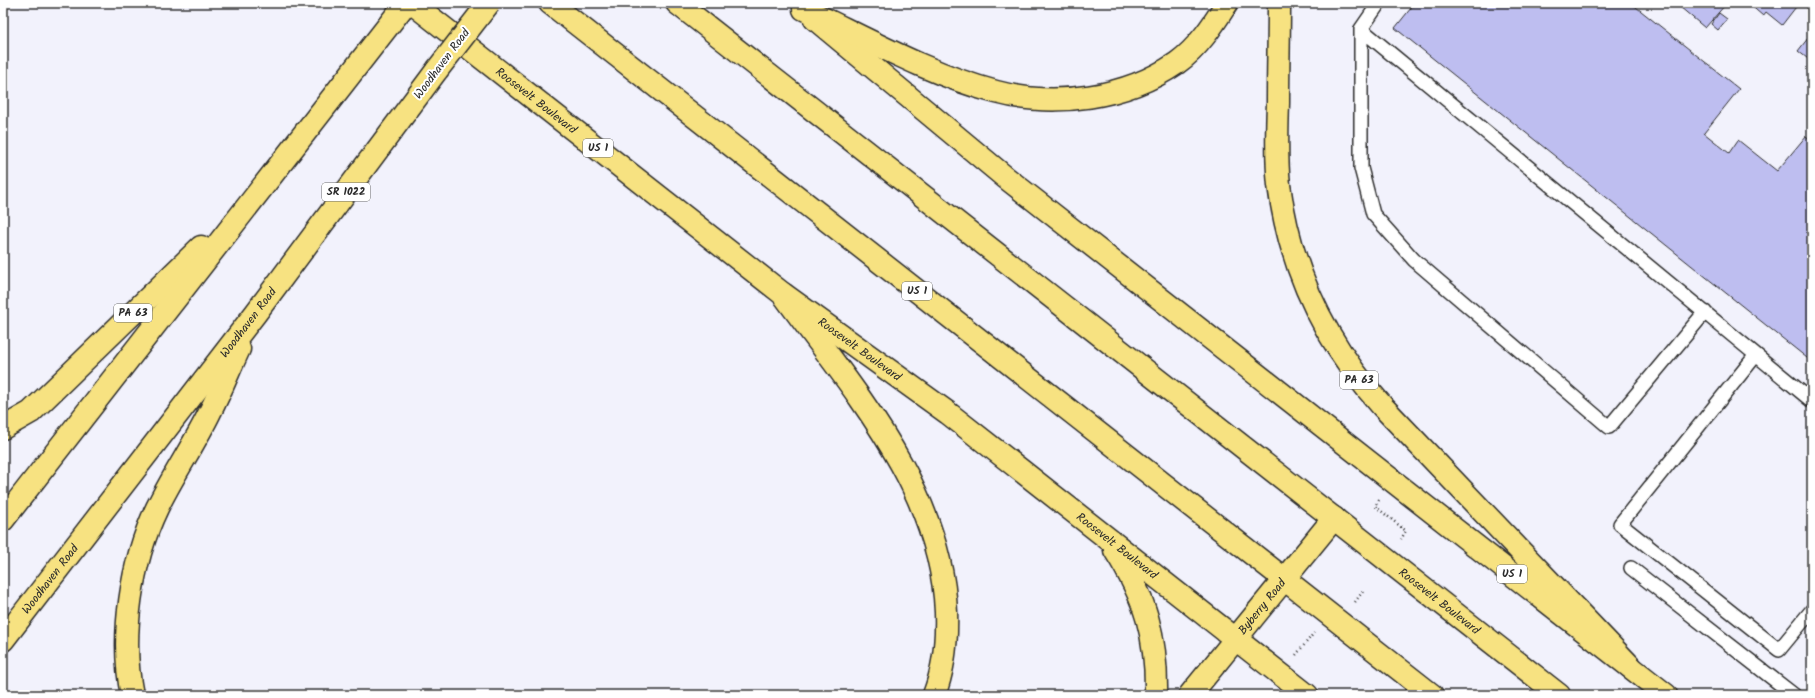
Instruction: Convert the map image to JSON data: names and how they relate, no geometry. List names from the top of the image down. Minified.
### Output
{"streets":{"main road":["Woodhaven Road","Roosevelt Boulevard","US 1","SR 1022","PA 63","Byberry Road"]},"crossings":[["Roosevelt Boulevard","Byberry Road"],["US 1","PA 63"],["US 1","Byberry Road"]]}
